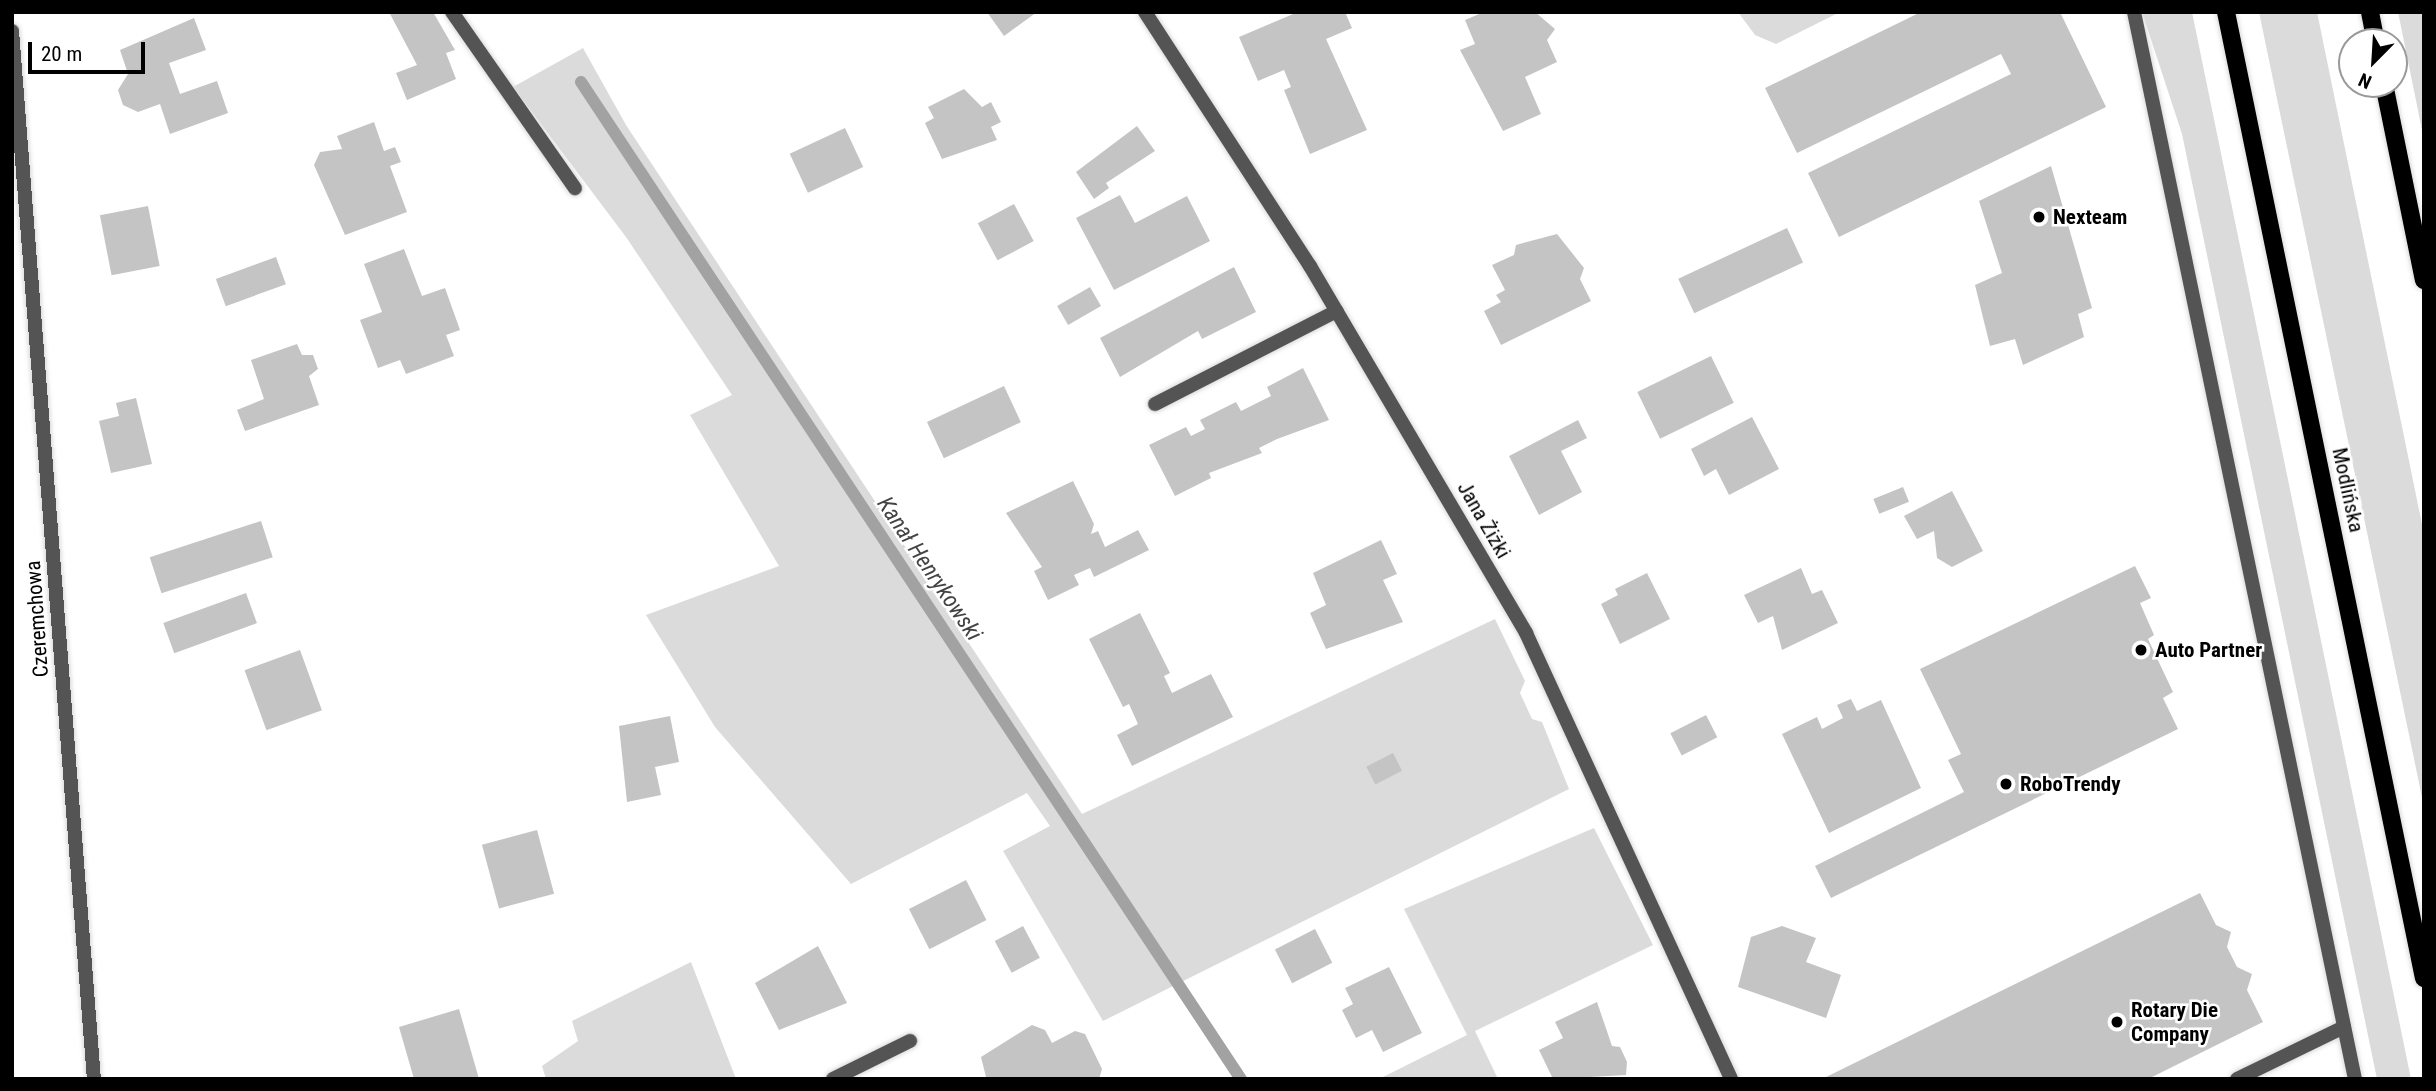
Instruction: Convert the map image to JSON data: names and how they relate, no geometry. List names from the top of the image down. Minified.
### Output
{"streets":{"main road":["Modlińska"],"street":["Jana Żiżki","Czeremchowa"]},"water":["Kanał Henrykowski"],"places":["Nexteam","Auto Partner","RoboTrendy","Rotary Die Company"],"scale_bar":"20 m","north":"bottom left"}
